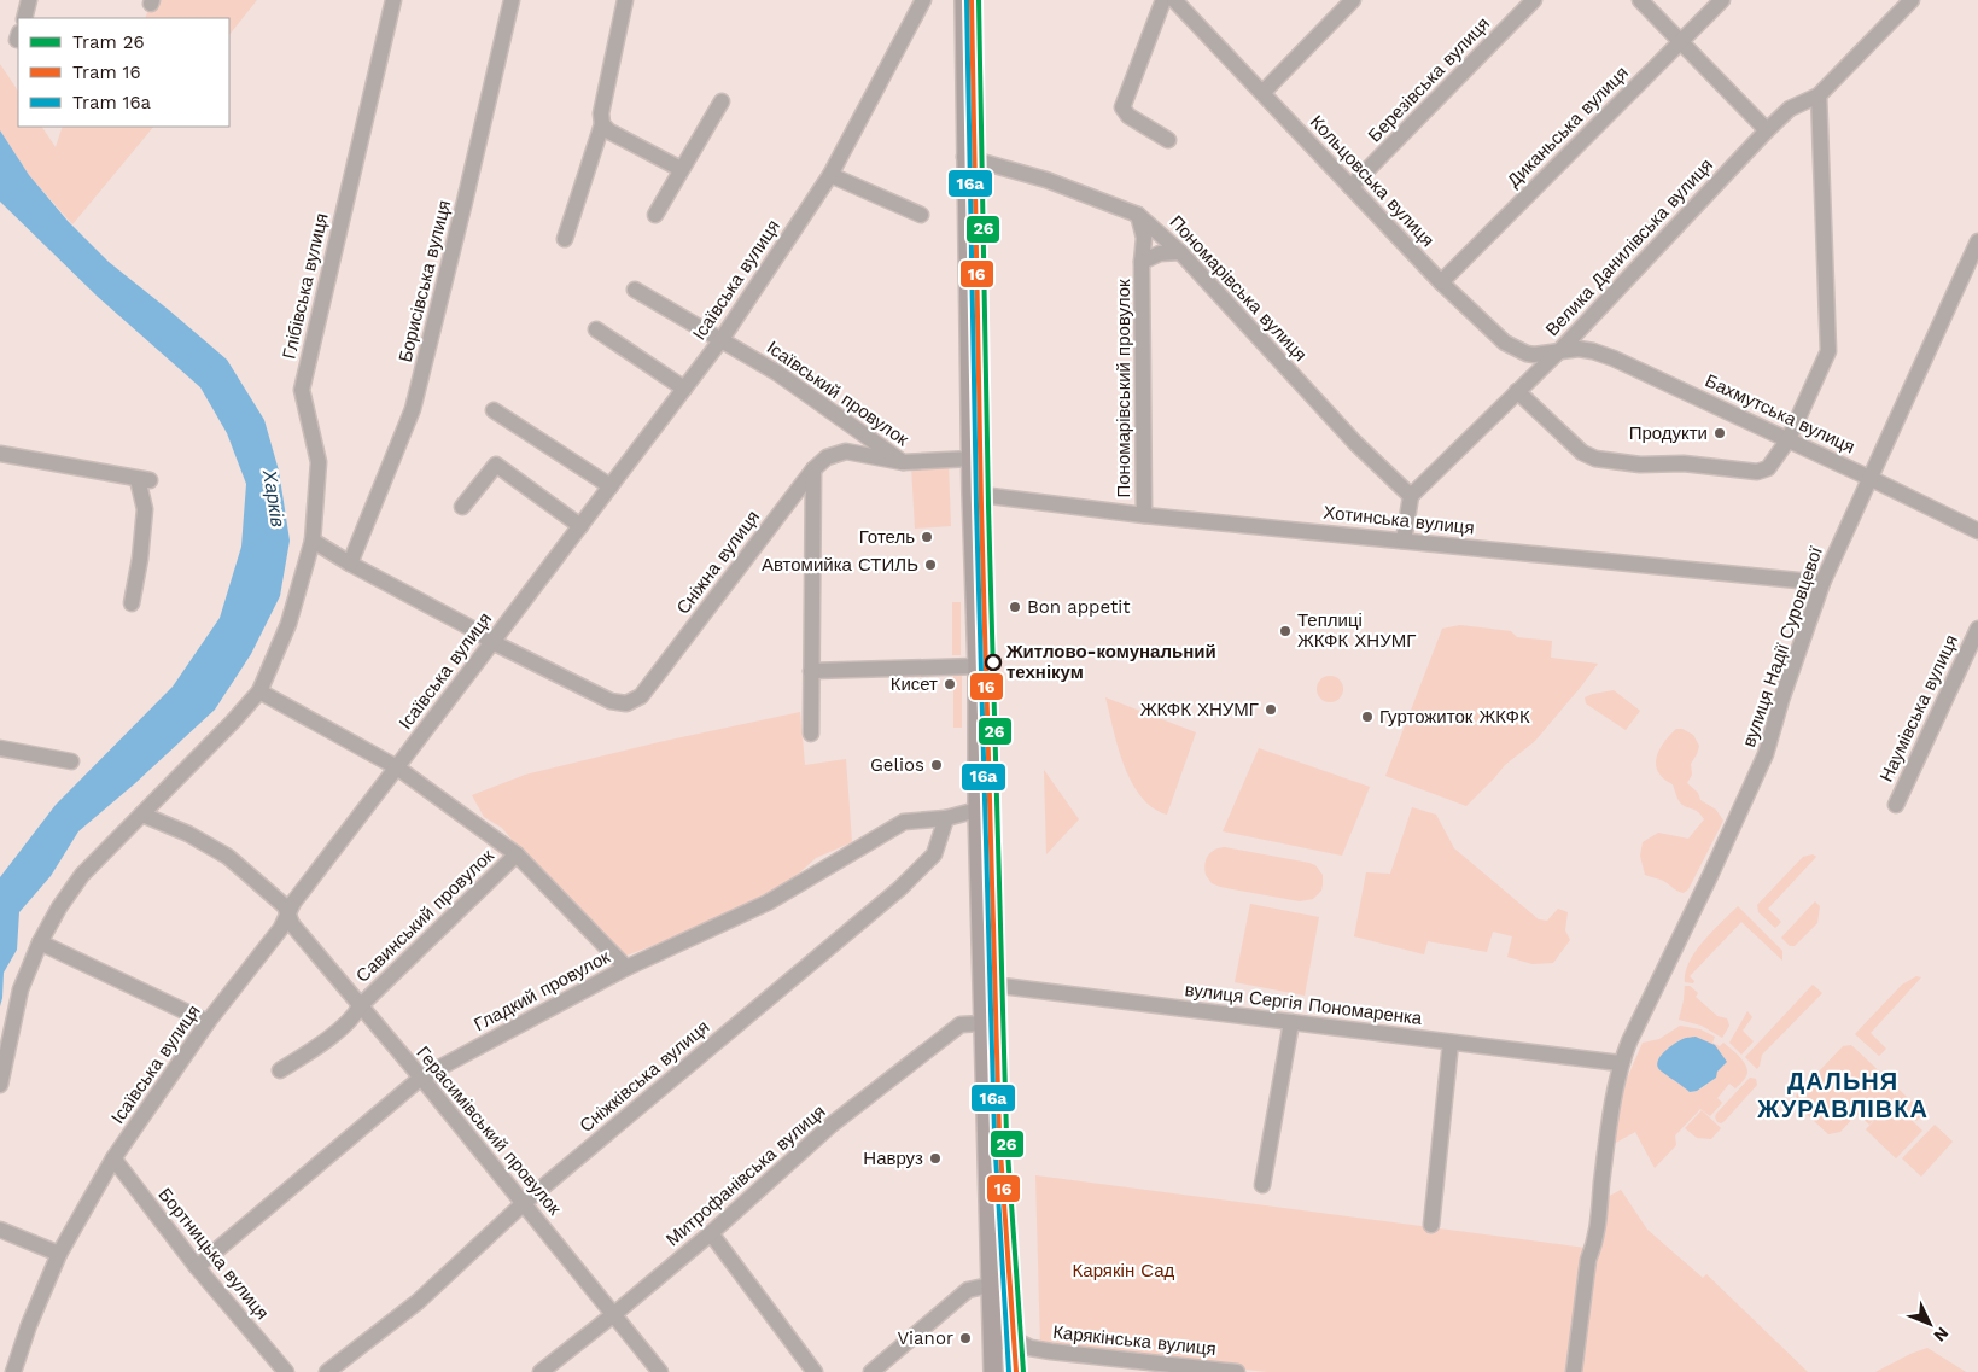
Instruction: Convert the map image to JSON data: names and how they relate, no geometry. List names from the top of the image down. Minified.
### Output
{"streets":{"street":["Березівська вулиця","Диканьська вулиця","Кольцовська вулиця","Велика Данилівська вулиця","Ісаївська вулиця","Борисівська вулиця","Глібівська вулиця","Пономарівська вулиця","Пономарівський провулок","Ісаївський провулок","Бахмутська вулиця","Хотинська вулиця","Сніжна вулиця","вулиця Надії Суровцевої","Наумівська вулиця","Савинський провулок","Гладкий провулок","вулиця Сергія Пономаренка","Сніжківська вулиця","Герасимівський провулок","Митрофанівська вулиця","Бортницька вулиця","Карякінська вулиця"]},"crossings":[["Березівська вулиця","Кольцовська вулиця"],["Диканьська вулиця","Кольцовська вулиця"],["Кольцовська вулиця","Велика Данилівська вулиця"],["Кольцовська вулиця","Бахмутська вулиця"],["Велика Данилівська вулиця","Пономарівська вулиця"],["Велика Данилівська вулиця","Бахмутська вулиця"],["Ісаївська вулиця","Ісаївський провулок"],["Ісаївська вулиця","Сніжна вулиця"],["Ісаївська вулиця","Герасимівський провулок"],["Ісаївська вулиця","Бортницька вулиця"],["Глібівська вулиця","Герасимівський провулок"],["Пономарівська вулиця","Пономарівський провулок"],["Пономарівський провулок","Хотинська вулиця"],["Бахмутська вулиця","вулиця Надії Суровцевої"],["Хотинська вулиця","вулиця Надії Суровцевої"],["вулиця Надії Суровцевої","вулиця Сергія Пономаренка"],["Савинський провулок","Герасимівський провулок"],["Гладкий провулок","Сніжківська вулиця"],["Гладкий провулок","Герасимівський провулок"],["Гладкий провулок","Бортницька вулиця"],["Сніжківська вулиця","Герасимівський провулок"],["Герасимівський провулок","Митрофанівська вулиця"]],"districts":["ДАЛЬНЯ ЖУРАВЛІВКА"],"water":["Харків"],"parks":["Карякін Сад"],"places":["Продукти","Готель","Автомийка СТИЛЬ","Bon appetit","Теплиці ЖКФК ХНУМГ","Житлово-комунальний технікум","Кисет","ЖКФК ХНУМГ","Гуртожиток ЖКФК","Gelios","Навруз","Vianor"],"lines":["tram line 26","tram line 16","tram line 16a"],"legend":["Tram 26","Tram 16","Tram 16a"],"north":"bottom right"}
